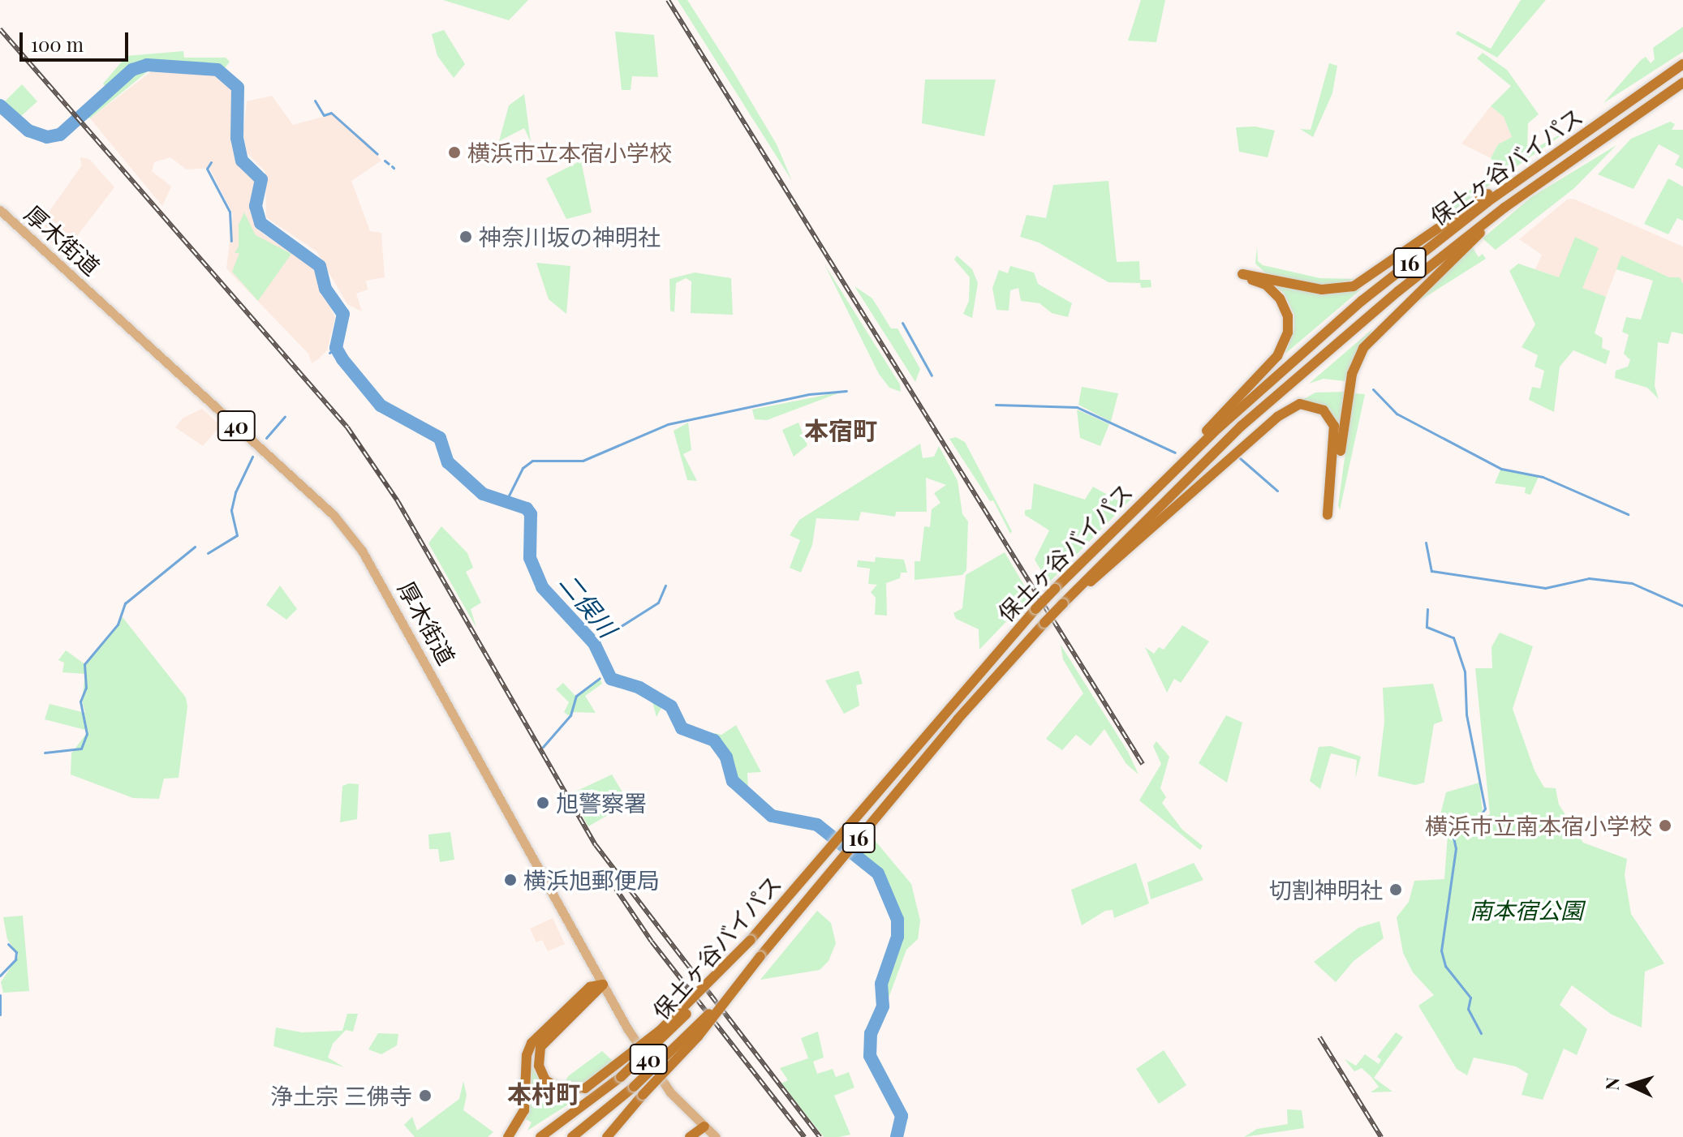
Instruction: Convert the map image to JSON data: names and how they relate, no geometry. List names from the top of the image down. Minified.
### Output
{"streets":{"highway":["保土ヶ谷バイパス","16"],"main road":["厚木街道","40"]},"districts":["本宿町","本村町"],"water":["二俣川"],"parks":["南本宿公園"],"places":["横浜市立本宿小学校","神奈川坂の神明社","旭警察署","横浜市立南本宿小学校","横浜旭郵便局","切割神明社","浄土宗 三佛寺"],"scale_bar":"100 m","north":"left"}
